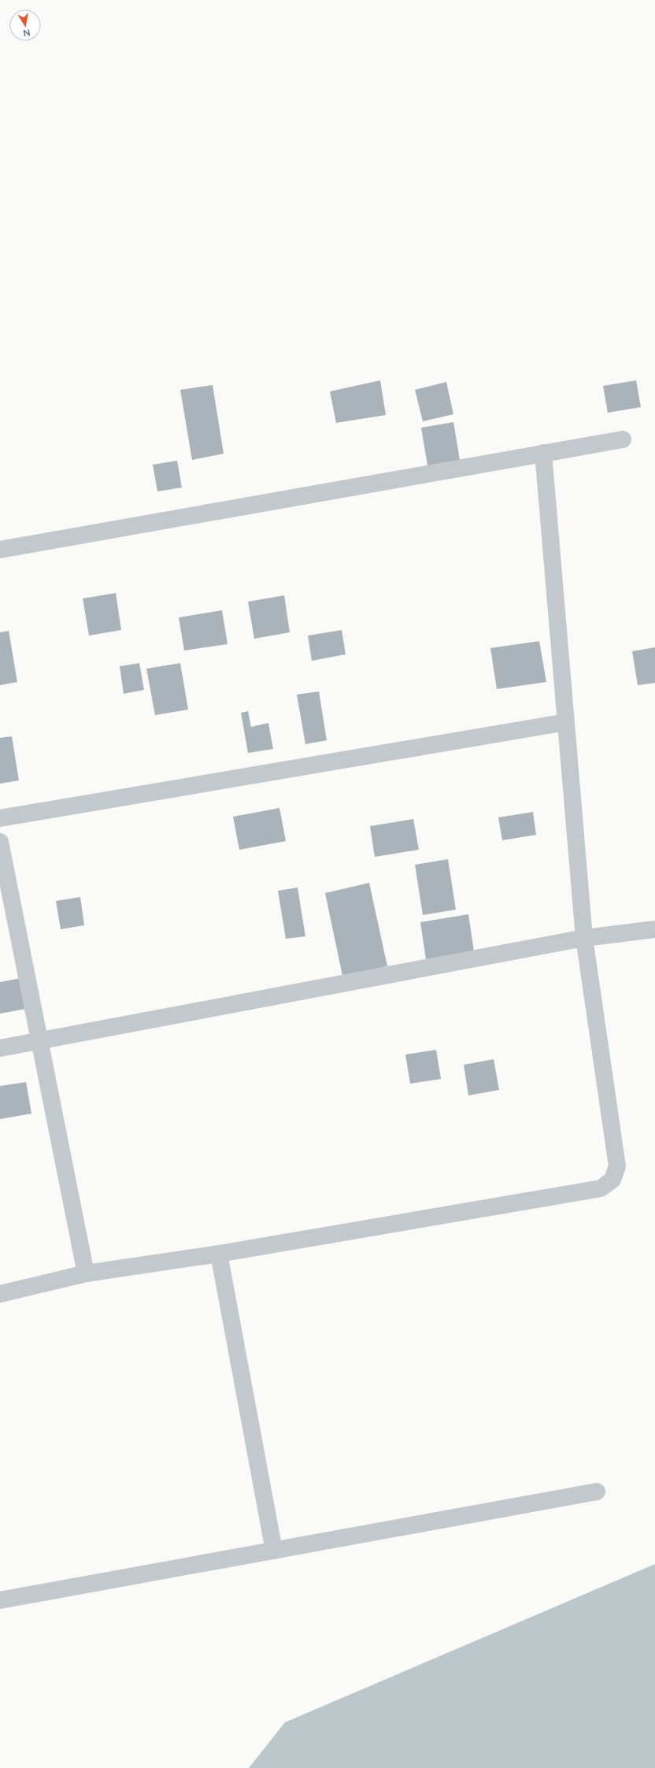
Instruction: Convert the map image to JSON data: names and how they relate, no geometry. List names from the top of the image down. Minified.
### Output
{"north":"bottom"}
